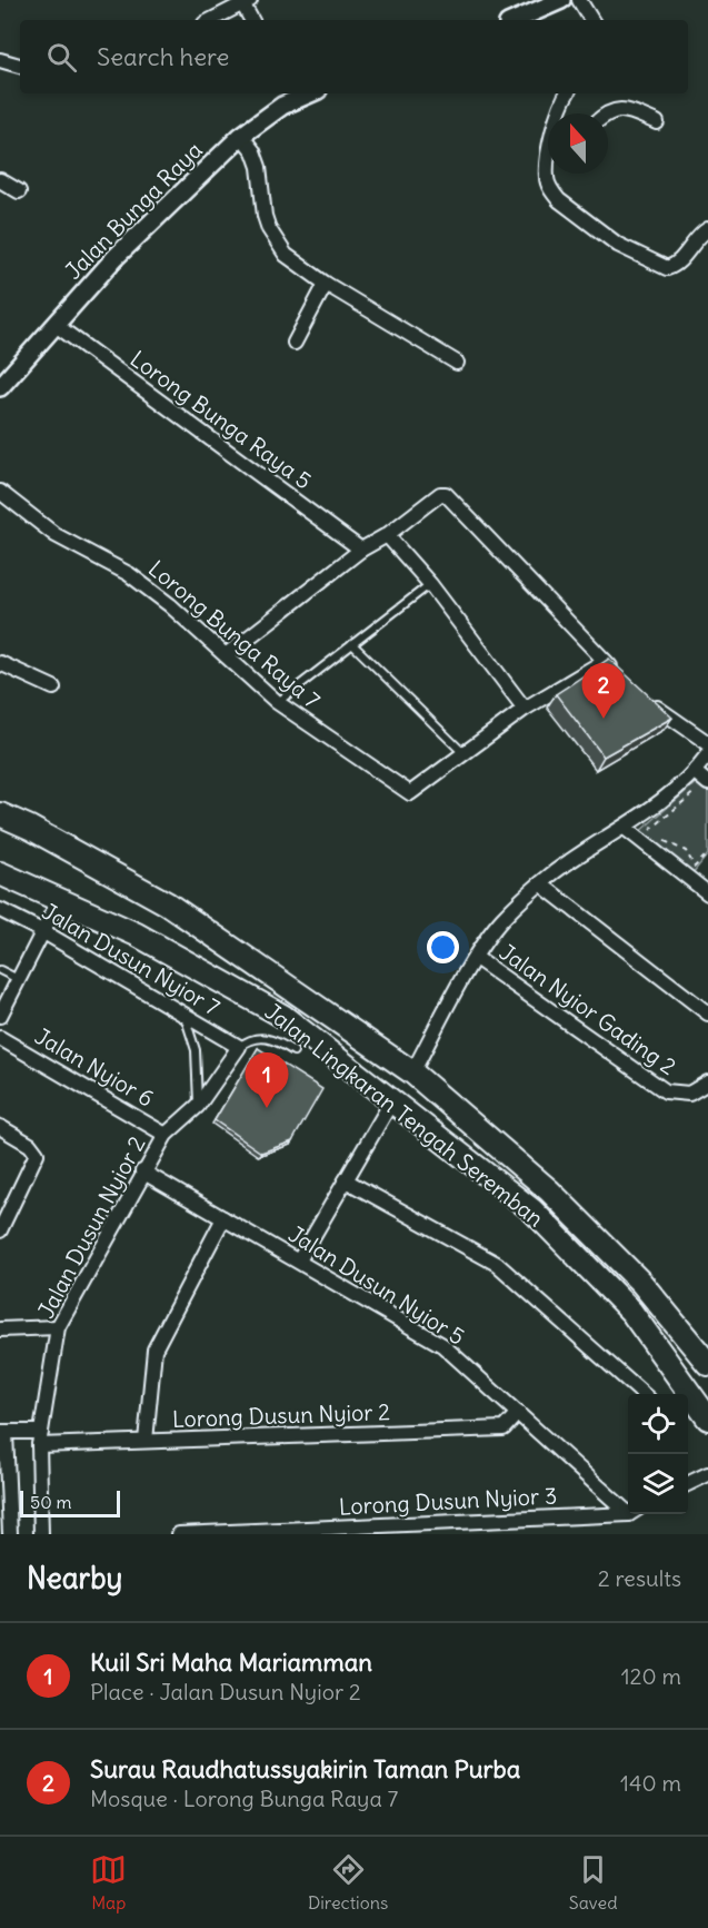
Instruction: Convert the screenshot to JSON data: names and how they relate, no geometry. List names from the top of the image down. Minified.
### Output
{"streets":{"main road":["Jalan Lingkaran Tengah Seremban"],"street":["Jalan Bunga Raya","Lorong Bunga Raya 5","Lorong Bunga Raya 7","Jalan Dusun Nyior 7","Jalan Nyior Gading 2","Jalan Nyior 6","Jalan Dusun Nyior 2","Jalan Dusun Nyior 5","Lorong Dusun Nyior 2","Lorong Dusun Nyior 3"]},"crossings":[["Jalan Bunga Raya","Lorong Bunga Raya 5"],["Jalan Dusun Nyior 7","Jalan Dusun Nyior 2"],["Jalan Nyior 6","Jalan Dusun Nyior 2"],["Jalan Dusun Nyior 2","Jalan Dusun Nyior 5"],["Jalan Dusun Nyior 2","Lorong Dusun Nyior 2"],["Jalan Dusun Nyior 5","Lorong Dusun Nyior 2"]],"scale_bar":"50 m","north":"top","page":{"search":"Search here","pins":["2","1"],"scale":"50 m","heading":["Nearby","2 results"],"list":[{"mark":"1","name":"Kuil Sri Maha Mariamman","note":"Place · Jalan Dusun Nyior 2","value":"120 m"},{"mark":"2","name":"Surau Raudhatussyakirin Taman Purba","note":"Mosque · Lorong Bunga Raya 7","value":"140 m"}],"nav":["Map","Directions","Saved"]}}
